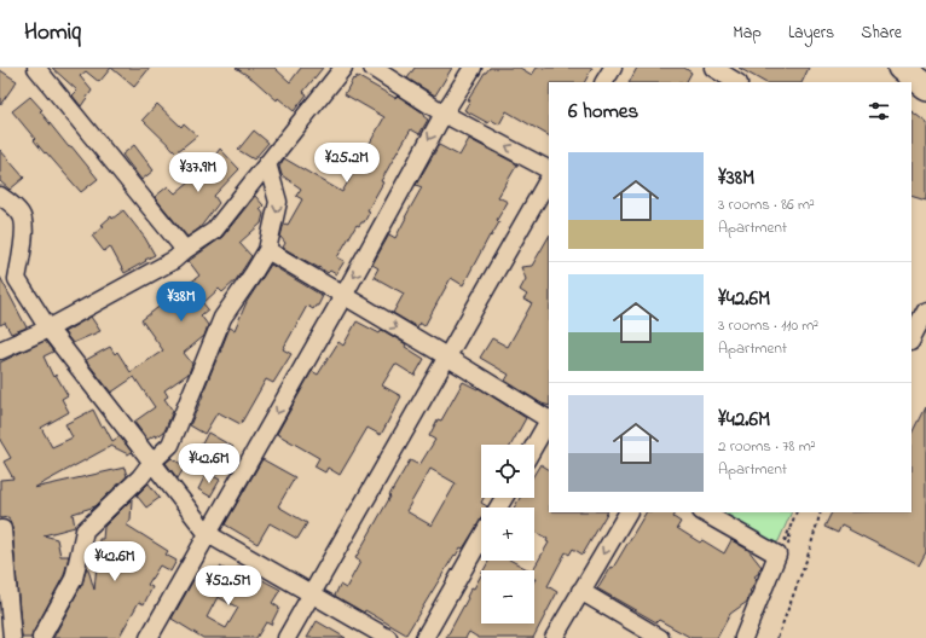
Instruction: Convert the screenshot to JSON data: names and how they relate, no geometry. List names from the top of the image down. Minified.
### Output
{"page":{"header":"Homiq","nav":["Map","Layers","Share"],"heading":"6 homes","list":[{"name":"¥38M","note":"3 rooms · 86 m² · Apartment"},{"name":"¥42.6M","note":"3 rooms · 110 m² · Apartment"},{"name":"¥42.6M","note":"2 rooms · 78 m² · Apartment"}],"price":["¥25.2M","¥37.9M","¥38M","¥42.6M","¥42.6M","¥52.5M"],"map_buttons":["+","−"]}}
